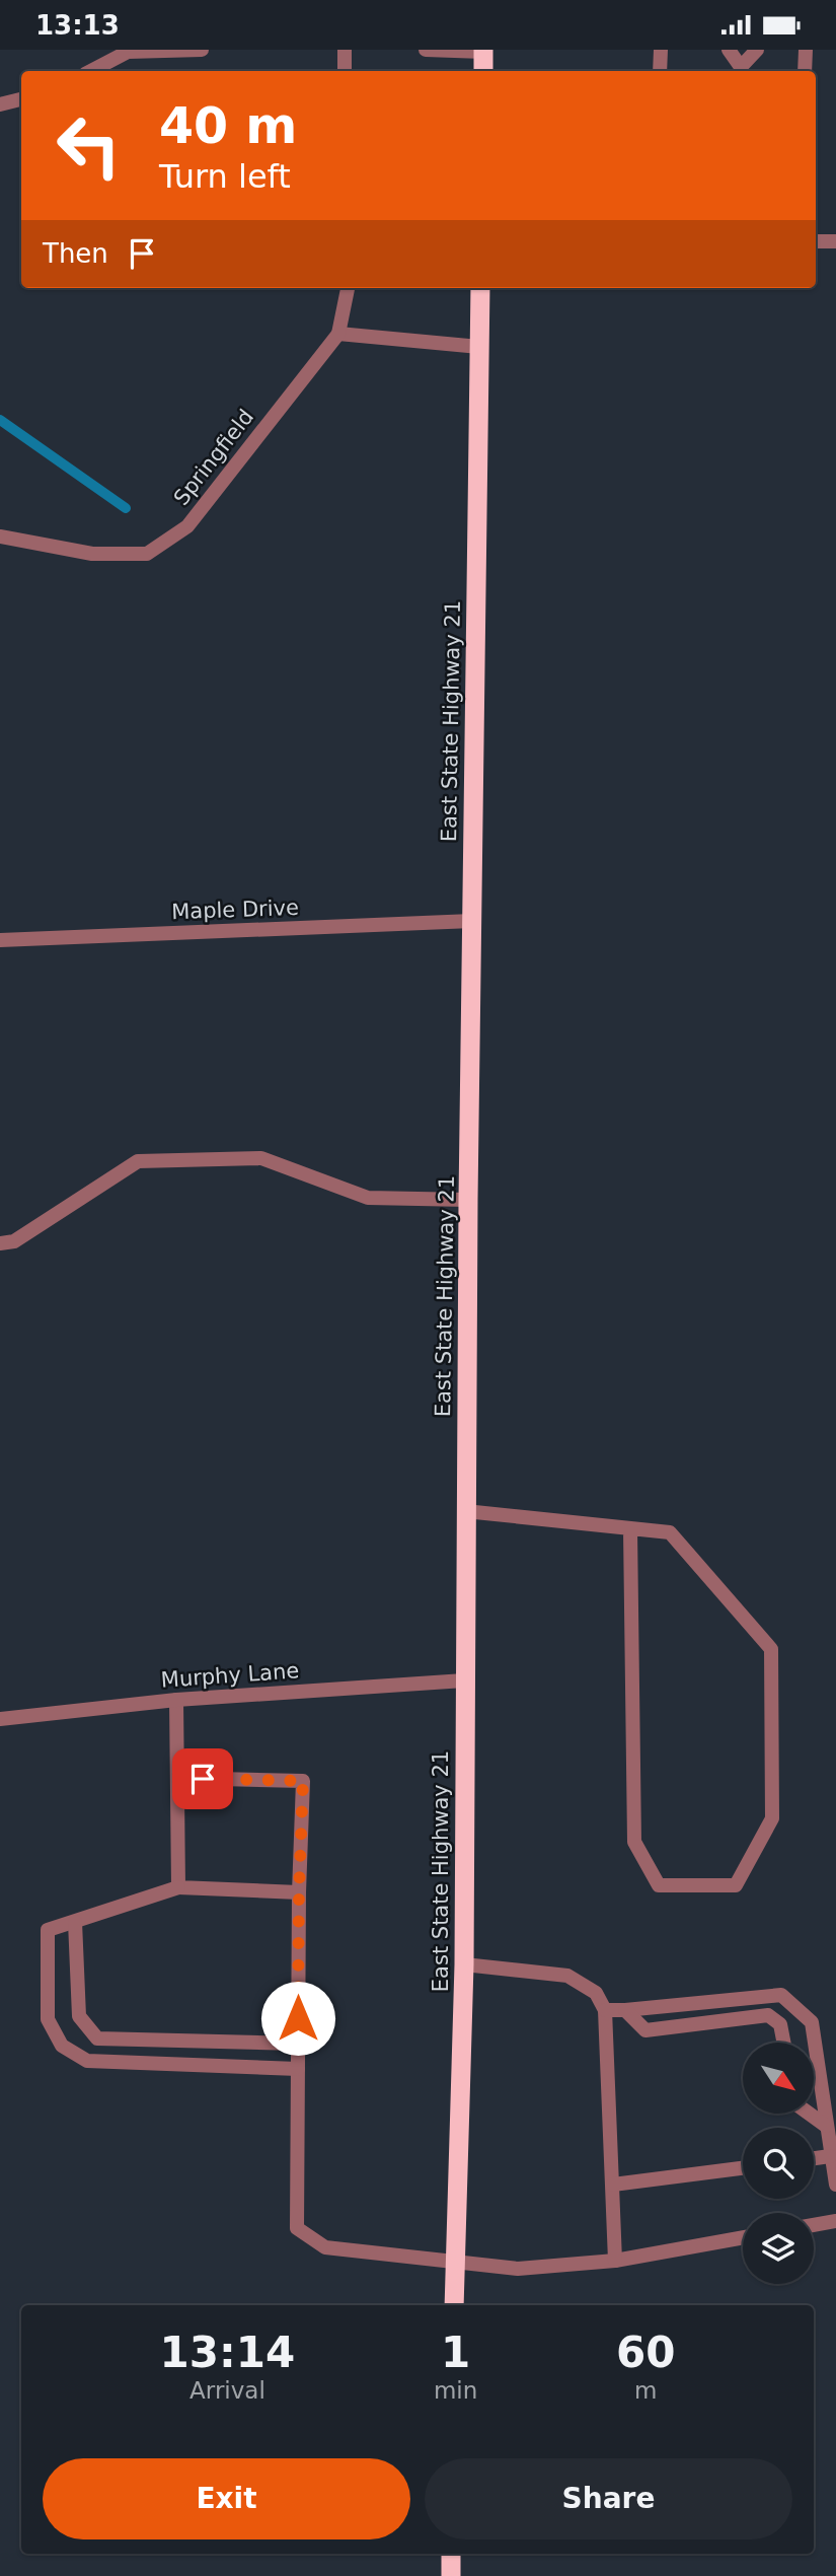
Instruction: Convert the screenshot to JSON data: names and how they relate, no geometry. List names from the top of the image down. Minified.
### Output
{"streets":{"highway":["East State Highway 21"],"street":["Springfield","Maple Drive","Murphy Lane"]},"crossings":[["East State Highway 21","Maple Drive"],["East State Highway 21","Murphy Lane"]],"north":"bottom right","page":{"status":"13:13","turn":["40 m","Turn left"],"then":"Then","eta":["13:14","Arrival","1","min","60","m"],"buttons":["Exit","Share"]}}
